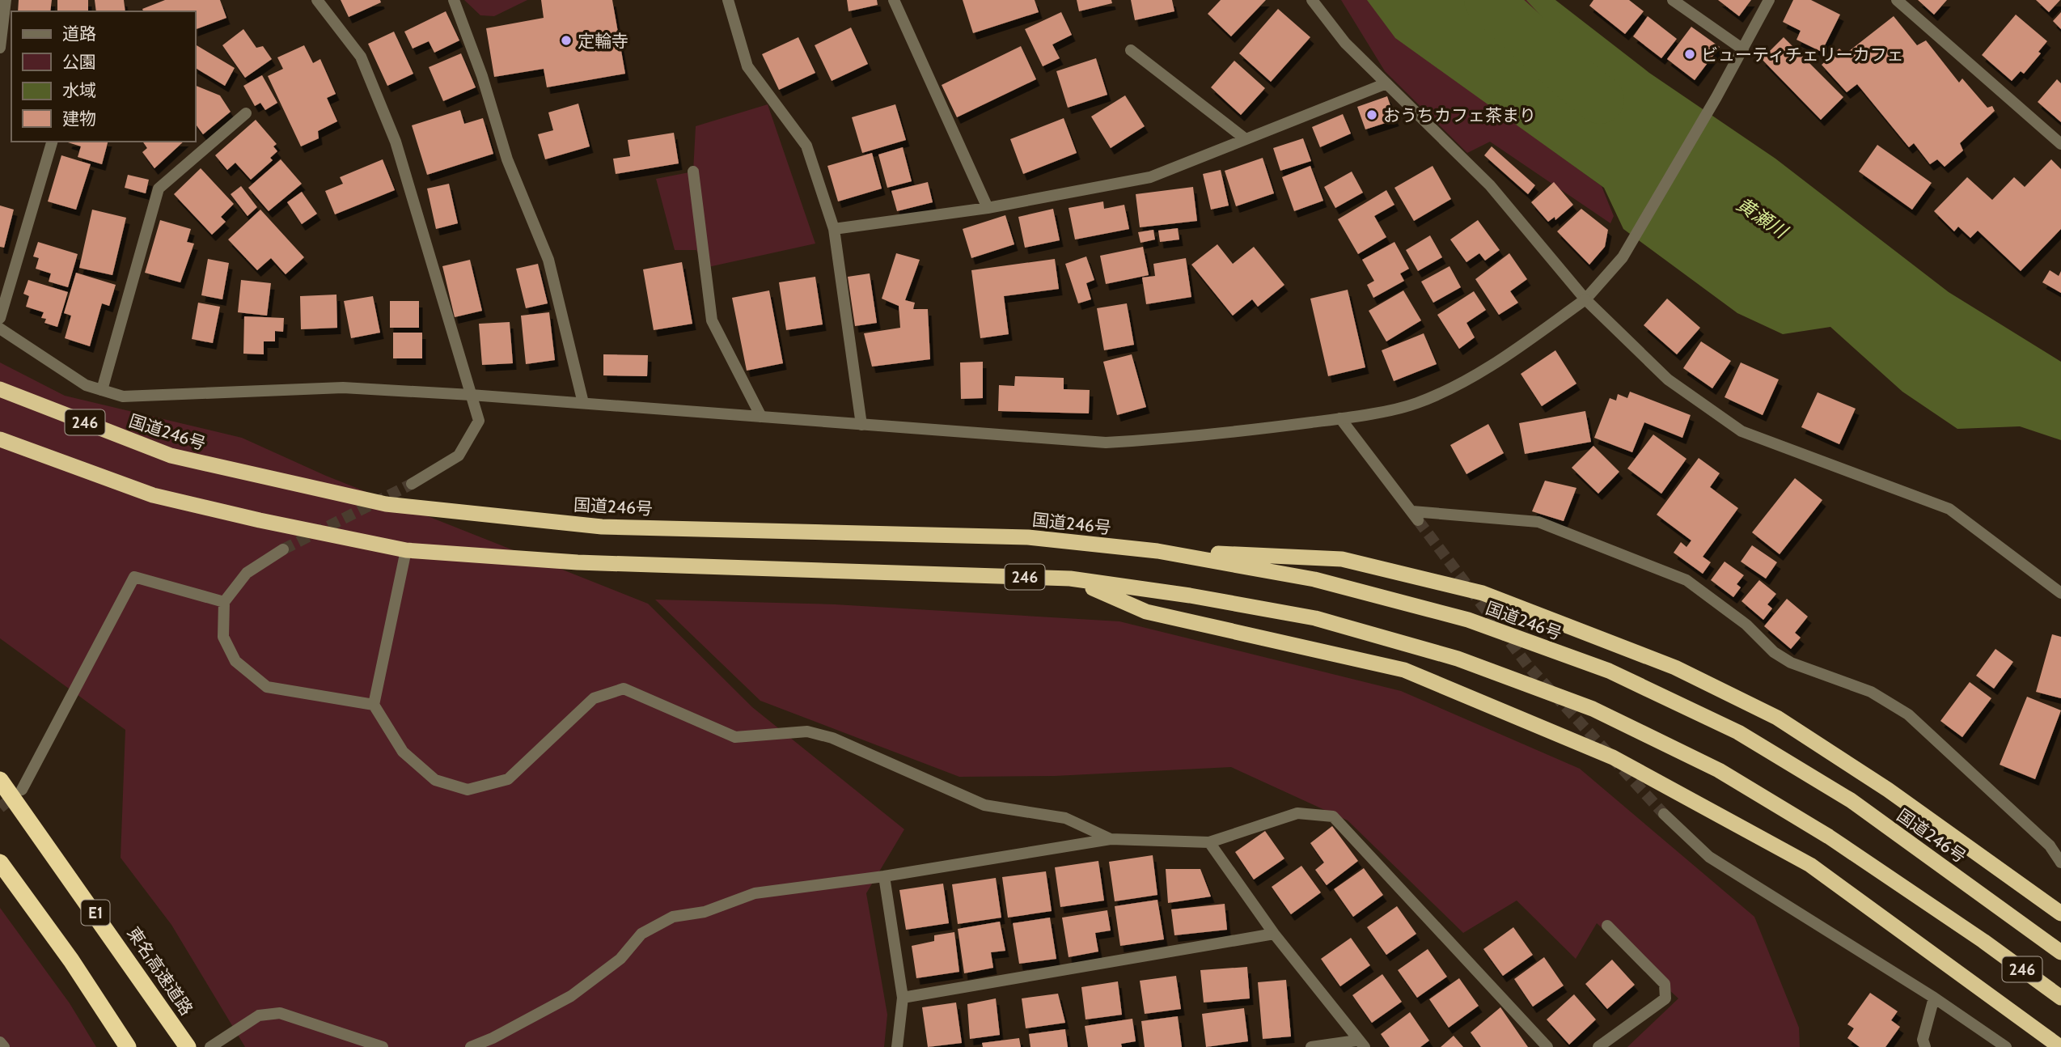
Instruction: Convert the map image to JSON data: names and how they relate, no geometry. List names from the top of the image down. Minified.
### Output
{"streets":{"highway":["246","国道246号","E1","東名高速道路"]},"water":["黄瀬川"],"places":["定輪寺","ビューティチェリーカフェ","おうちカフェ茶まり"],"legend":["道路","公園","水域","建物"]}
